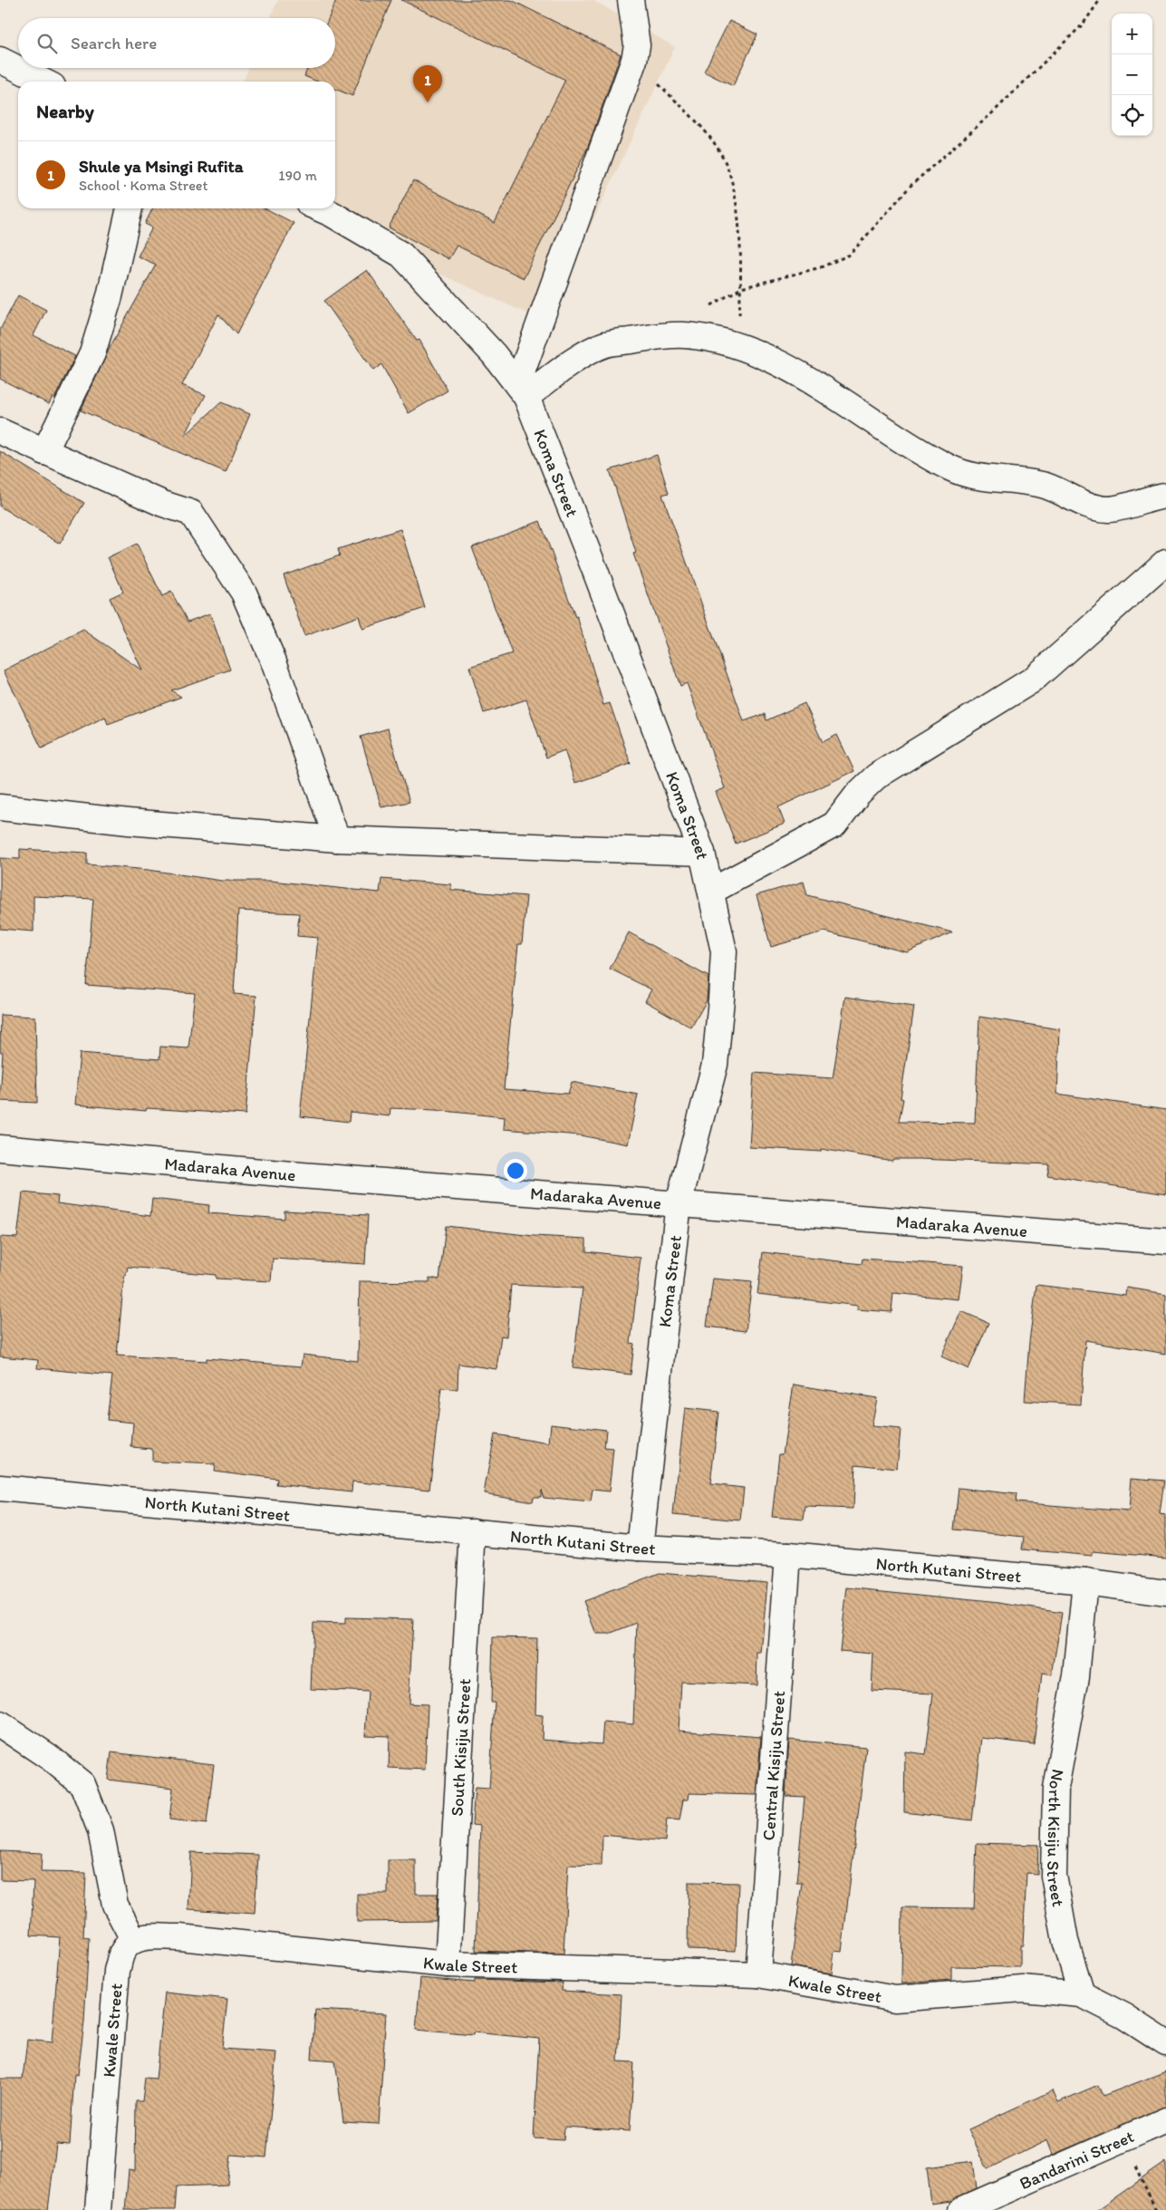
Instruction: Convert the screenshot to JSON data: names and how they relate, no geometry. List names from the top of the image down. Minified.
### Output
{"streets":{"street":["Koma Street","Madaraka Avenue","North Kutani Street","South Kisiju Street","Central Kisiju Street","North Kisiju Street","Kwale Street","Bandarini Street"]},"crossings":[["Koma Street","Madaraka Avenue"],["Koma Street","North Kutani Street"],["North Kutani Street","South Kisiju Street"],["North Kutani Street","Central Kisiju Street"],["North Kutani Street","North Kisiju Street"],["South Kisiju Street","Kwale Street"],["Central Kisiju Street","Kwale Street"],["North Kisiju Street","Kwale Street"]],"page":{"map_buttons":["+","−"],"search":"Search here","pins":"1","heading":"Nearby","list":[{"mark":"1","name":"Shule ya Msingi Rufita","note":"School · Koma Street","value":"190 m"}]}}
